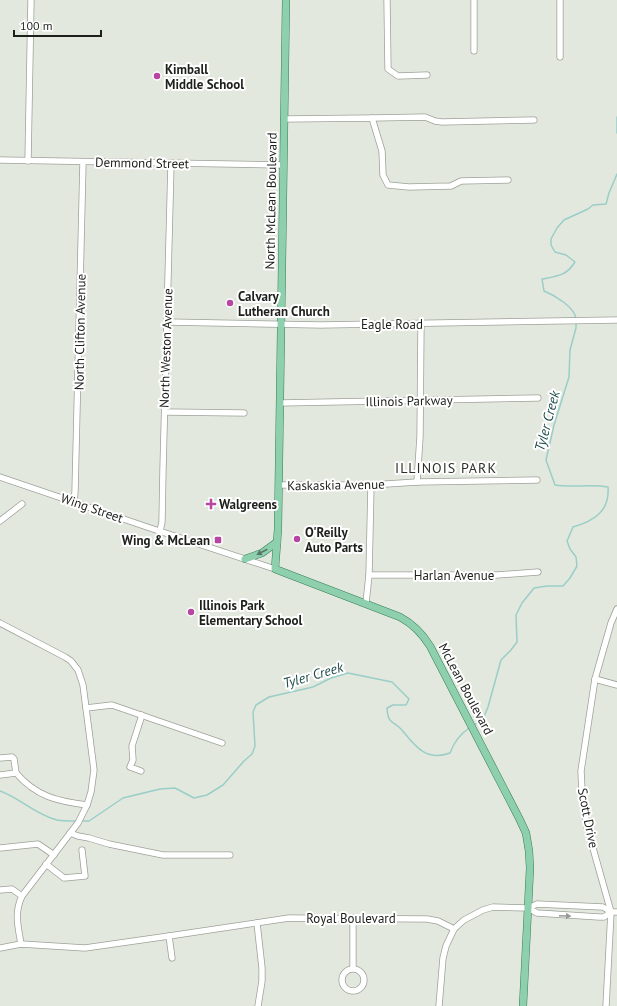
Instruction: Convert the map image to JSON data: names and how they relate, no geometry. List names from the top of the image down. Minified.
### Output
{"streets":{"main road":["North McLean Boulevard","McLean Boulevard"],"street":["Demmond Street","Eagle Road","North Clifton Avenue","North Weston Avenue","Illinois Parkway","Kaskaskia Avenue","Wing Street","Harlan Avenue","Scott Drive","Royal Boulevard"]},"crossings":[["Demmond Street","North McLean Boulevard"],["Demmond Street","North Clifton Avenue"],["Demmond Street","North Weston Avenue"],["North McLean Boulevard","Eagle Road"],["North McLean Boulevard","Illinois Parkway"],["North McLean Boulevard","Kaskaskia Avenue"],["North McLean Boulevard","Wing Street"],["North McLean Boulevard","McLean Boulevard"],["Eagle Road","North Weston Avenue"],["North Clifton Avenue","Wing Street"],["North Weston Avenue","Wing Street"],["Wing Street","McLean Boulevard"]],"districts":["ILLINOIS PARK"],"water":["Tyler Creek"],"places":{"other":["Kimball Middle School","Calvary Lutheran Church","O'Reilly Auto Parts","Illinois Park Elementary School"],"health":["Walgreens"],"transit":["Wing & McLean"]},"scale_bar":"100 m"}
